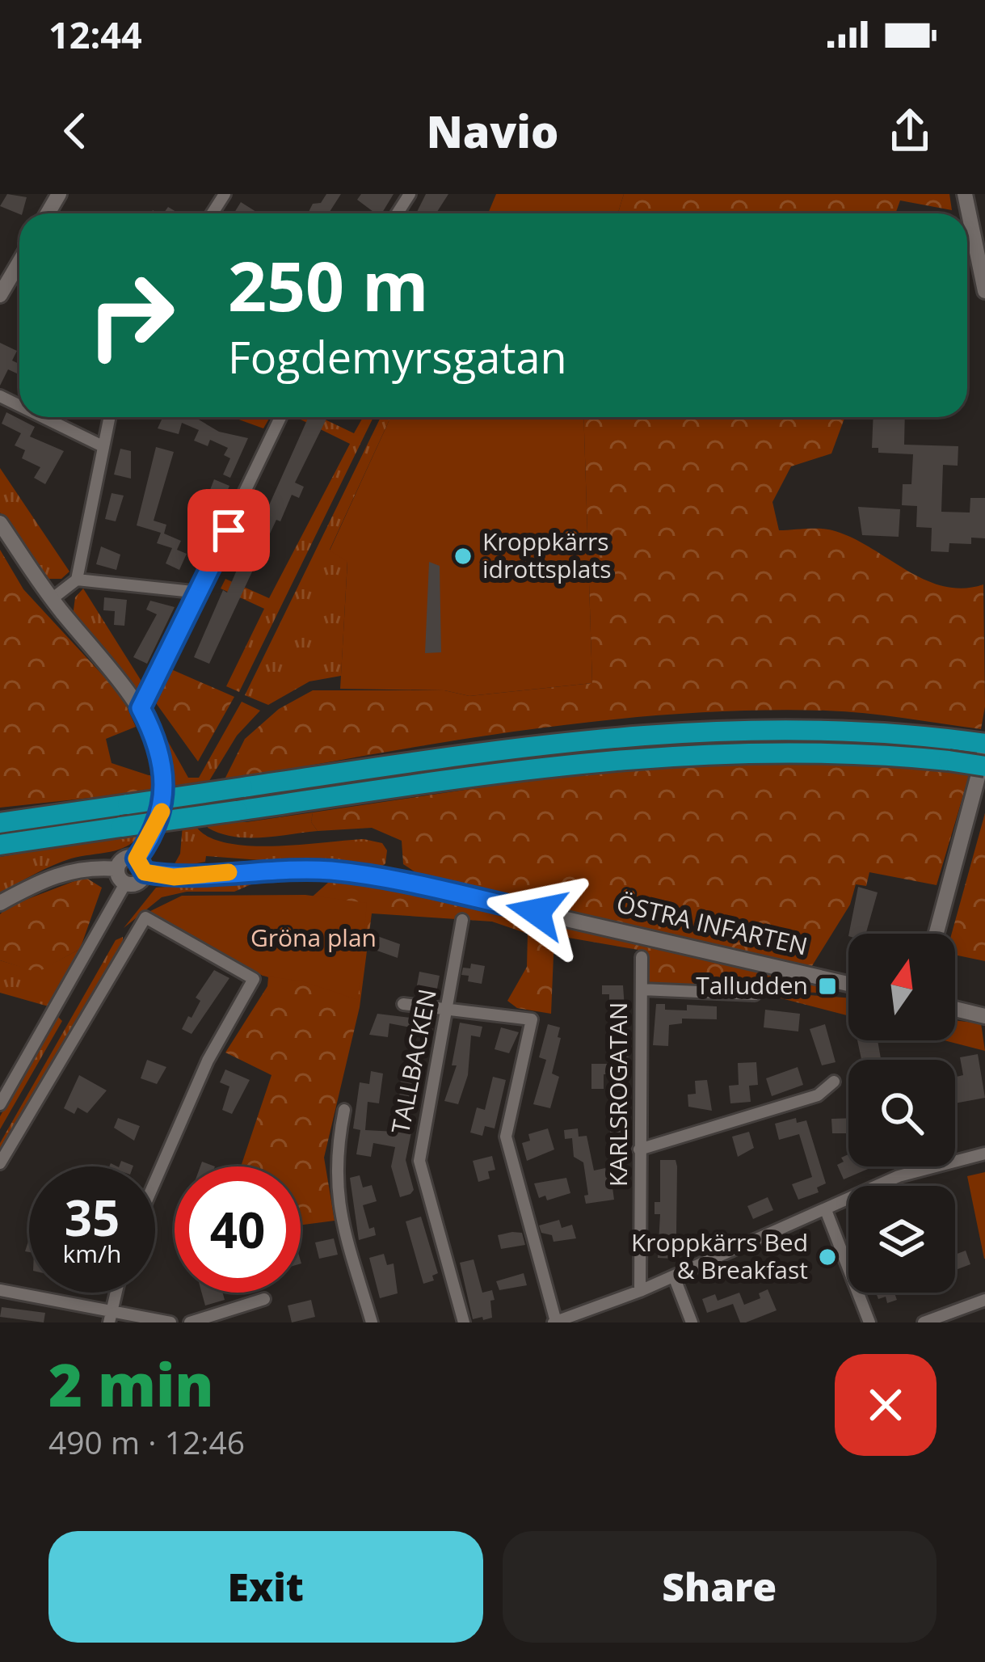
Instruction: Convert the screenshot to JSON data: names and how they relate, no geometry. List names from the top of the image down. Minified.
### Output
{"streets":{"street":["ÖSTRA INFARTEN","TALLBACKEN","KARLSROGATAN"]},"parks":["Gröna plan"],"places":{"other":["Kroppkärrs idrottsplats","Kroppkärrs Bed & Breakfast"],"transit":["Talludden"]},"north":"top","page":{"status":"12:44","header":"Navio","turn":["250 m","Fogdemyrsgatan"],"speed":"35 km/h","limit":"40","heading":["2 min","490 m · 12:46"],"buttons":["Exit","Share"]}}
